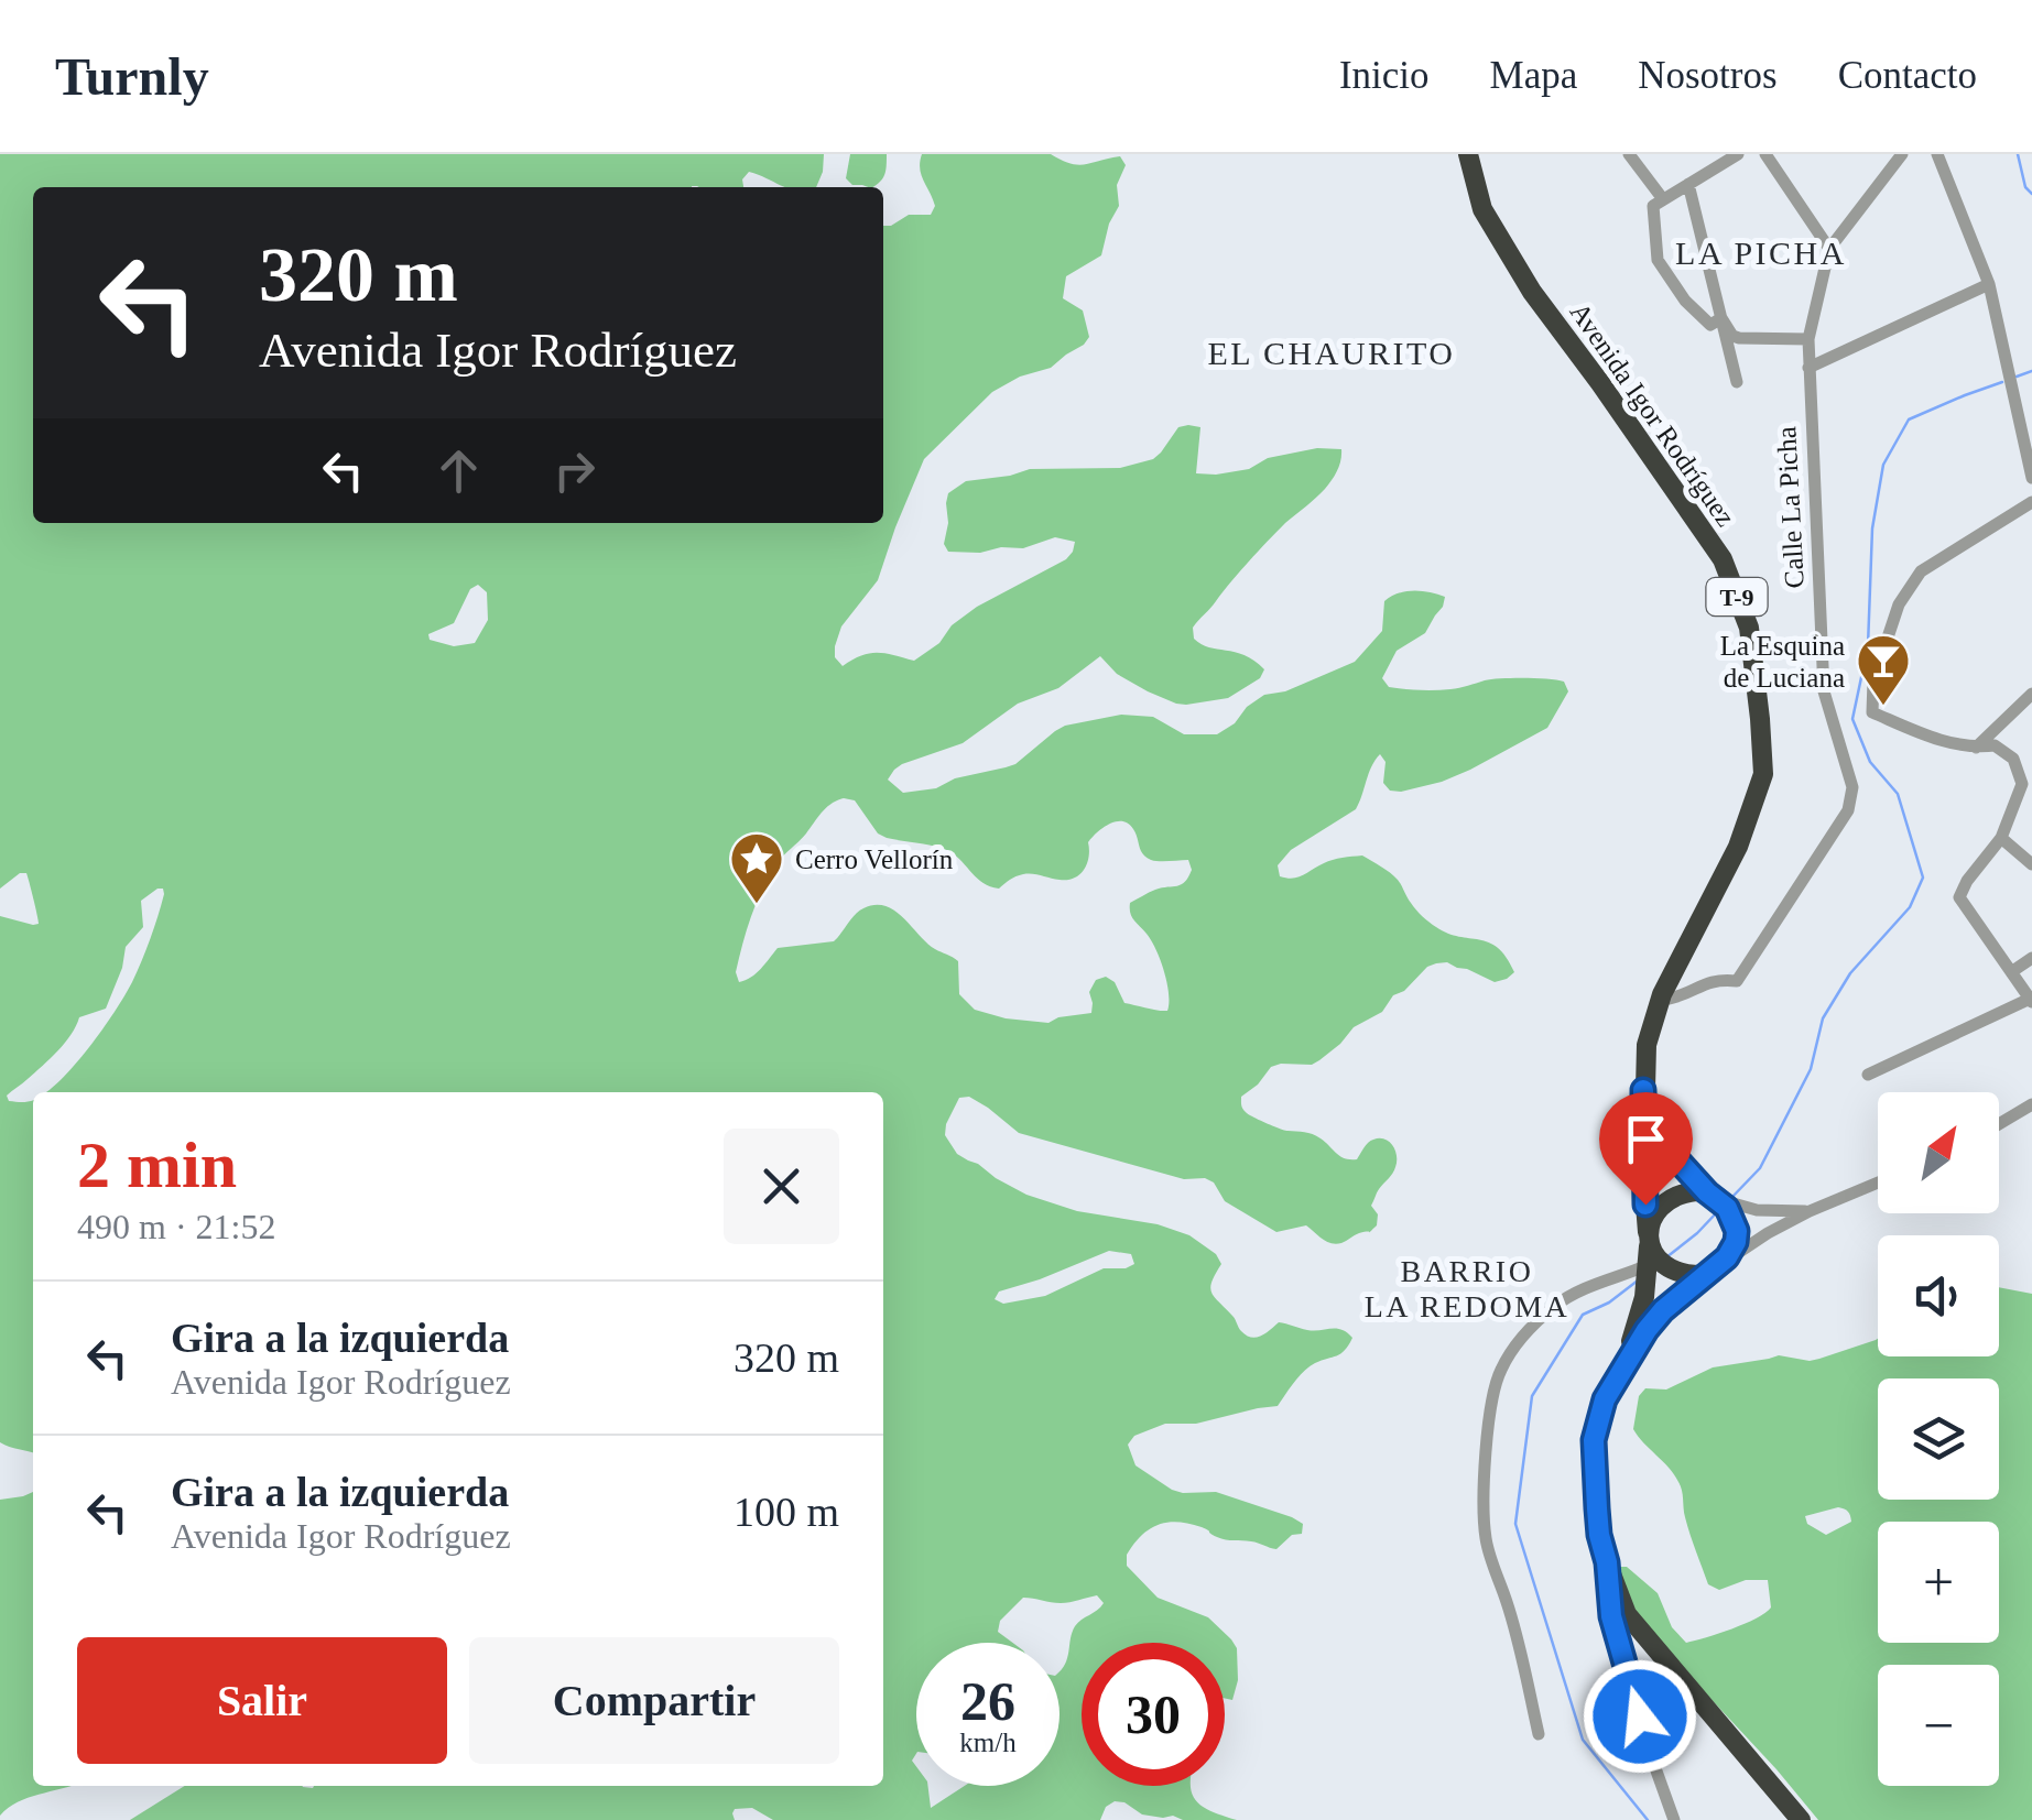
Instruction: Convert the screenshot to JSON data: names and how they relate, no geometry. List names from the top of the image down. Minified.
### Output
{"streets":{"highway":["Avenida Igor Rodríguez","T-9"],"street":["Calle La Picha"]},"crossings":[["Avenida Igor Rodríguez","Calle La Picha"],["Avenida Igor Rodríguez","T-9"]],"districts":["LA PICHA","EL CHAURITO","BARRIO LA REDOMA"],"places":{"bar":["La Esquina de Luciana"],"place":["Cerro Vellorín"]},"north":"top right","page":{"header":"Turnly","nav":["Inicio","Mapa","Nosotros","Contacto"],"turn":["320 m","Avenida Igor Rodríguez"],"map_buttons":["+","−"],"heading":["2 min","490 m · 21:52"],"list":[{"name":"Gira a la izquierda","note":"Avenida Igor Rodríguez","value":"320 m"},{"name":"Gira a la izquierda","note":"Avenida Igor Rodríguez","value":"100 m"}],"buttons":["Salir","Compartir"],"speed":"26 km/h","limit":"30"}}
